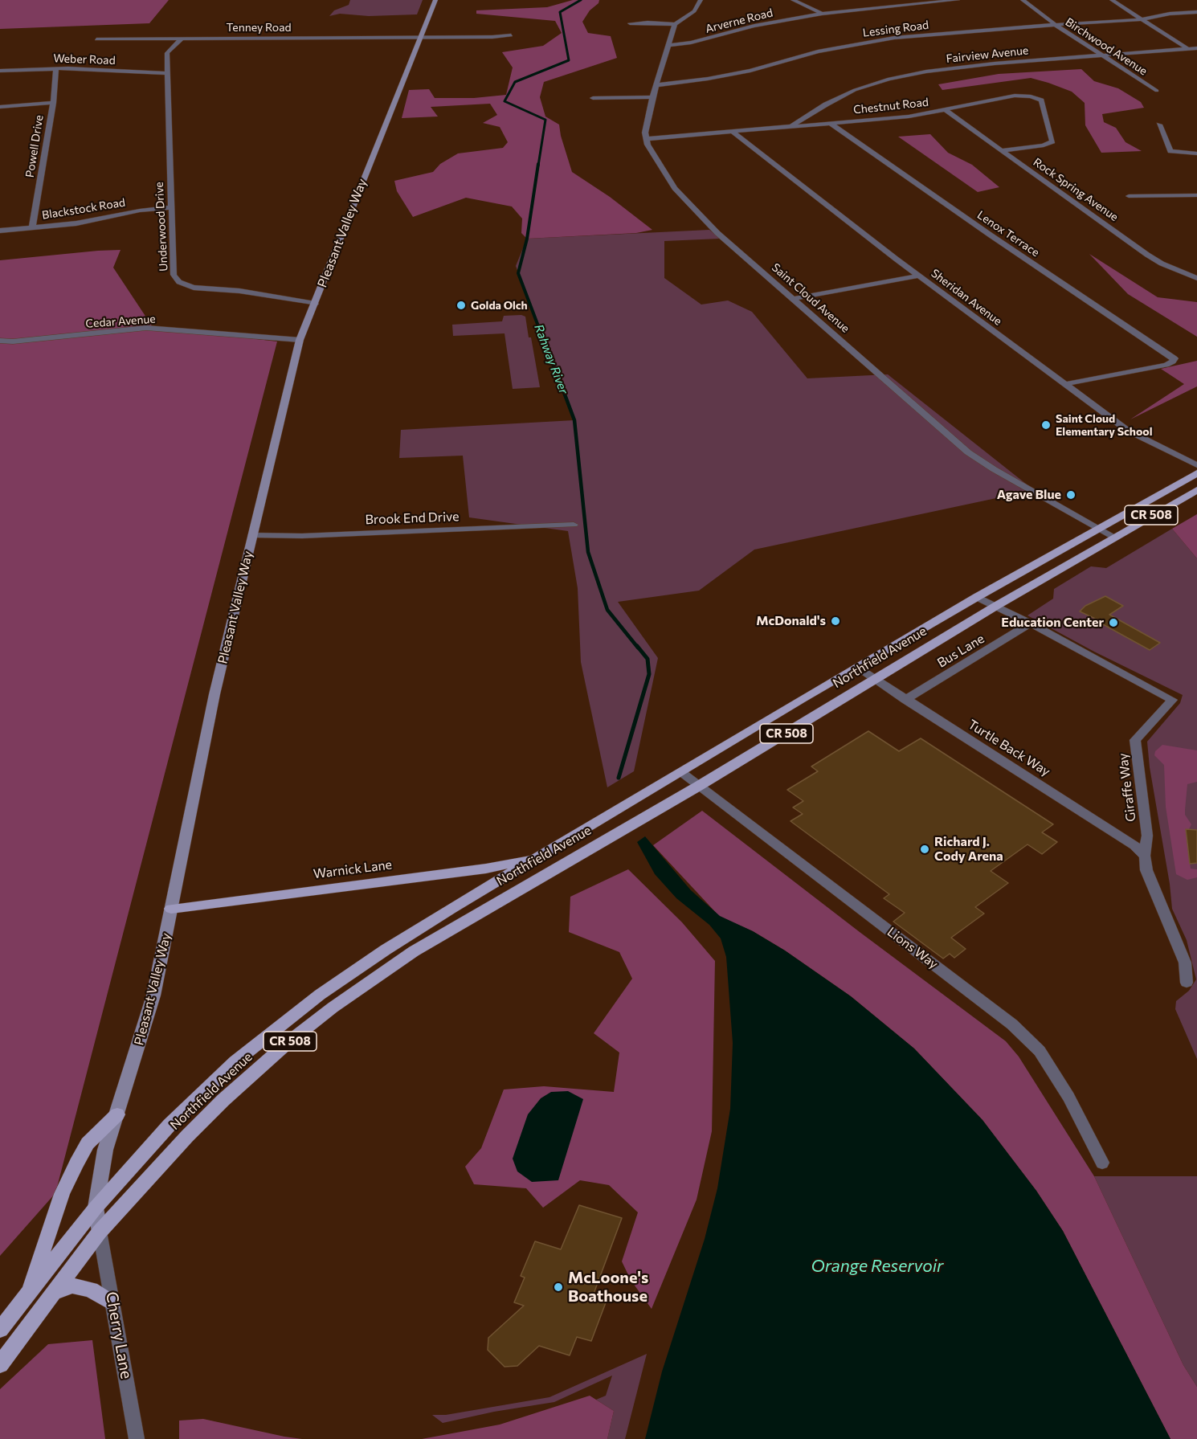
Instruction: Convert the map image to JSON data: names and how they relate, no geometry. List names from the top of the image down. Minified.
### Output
{"streets":{"main road":["Pleasant Valley Way","CR 508","Northfield Avenue","Warnick Lane"],"street":["Arverne Road","Tenney Road","Lessing Road","Birchwood Avenue","Fairview Avenue","Weber Road","Chestnut Road","Powell Drive","Rock Spring Avenue","Blackstock Road","Underwood Drive","Lenox Terrace","Sheridan Avenue","Saint Cloud Avenue","Cedar Avenue","Brook End Drive","Bus Lane","Turtle Back Way","Giraffe Way","Lions Way","Cherry Lane"]},"crossings":[["Tenney Road","Underwood Drive"],["Tenney Road","Pleasant Valley Way"],["Lessing Road","Birchwood Avenue"],["Birchwood Avenue","Fairview Avenue"],["Fairview Avenue","Chestnut Road"],["Weber Road","Powell Drive"],["Weber Road","Underwood Drive"],["Chestnut Road","Rock Spring Avenue"],["Chestnut Road","Lenox Terrace"],["Chestnut Road","Sheridan Avenue"],["Chestnut Road","Saint Cloud Avenue"],["Powell Drive","Blackstock Road"],["Blackstock Road","Underwood Drive"],["Underwood Drive","Pleasant Valley Way"],["Pleasant Valley Way","Cedar Avenue"],["Pleasant Valley Way","Brook End Drive"],["Pleasant Valley Way","Northfield Avenue"],["Pleasant Valley Way","Warnick Lane"],["Pleasant Valley Way","Cherry Lane"],["Lenox Terrace","Sheridan Avenue"],["Saint Cloud Avenue","Northfield Avenue"],["Bus Lane","Turtle Back Way"],["Bus Lane","Giraffe Way"],["Northfield Avenue","Turtle Back Way"],["Northfield Avenue","Giraffe Way"],["Northfield Avenue","Warnick Lane"],["Northfield Avenue","Lions Way"],["Northfield Avenue","Cherry Lane"],["Turtle Back Way","Giraffe Way"]],"water":["Rahway River","Orange Reservoir"],"places":["Golda Olch","Saint Cloud Elementary School","Agave Blue","McDonald's","Education Center","Richard J. Cody Arena","McLoone's Boathouse"]}
